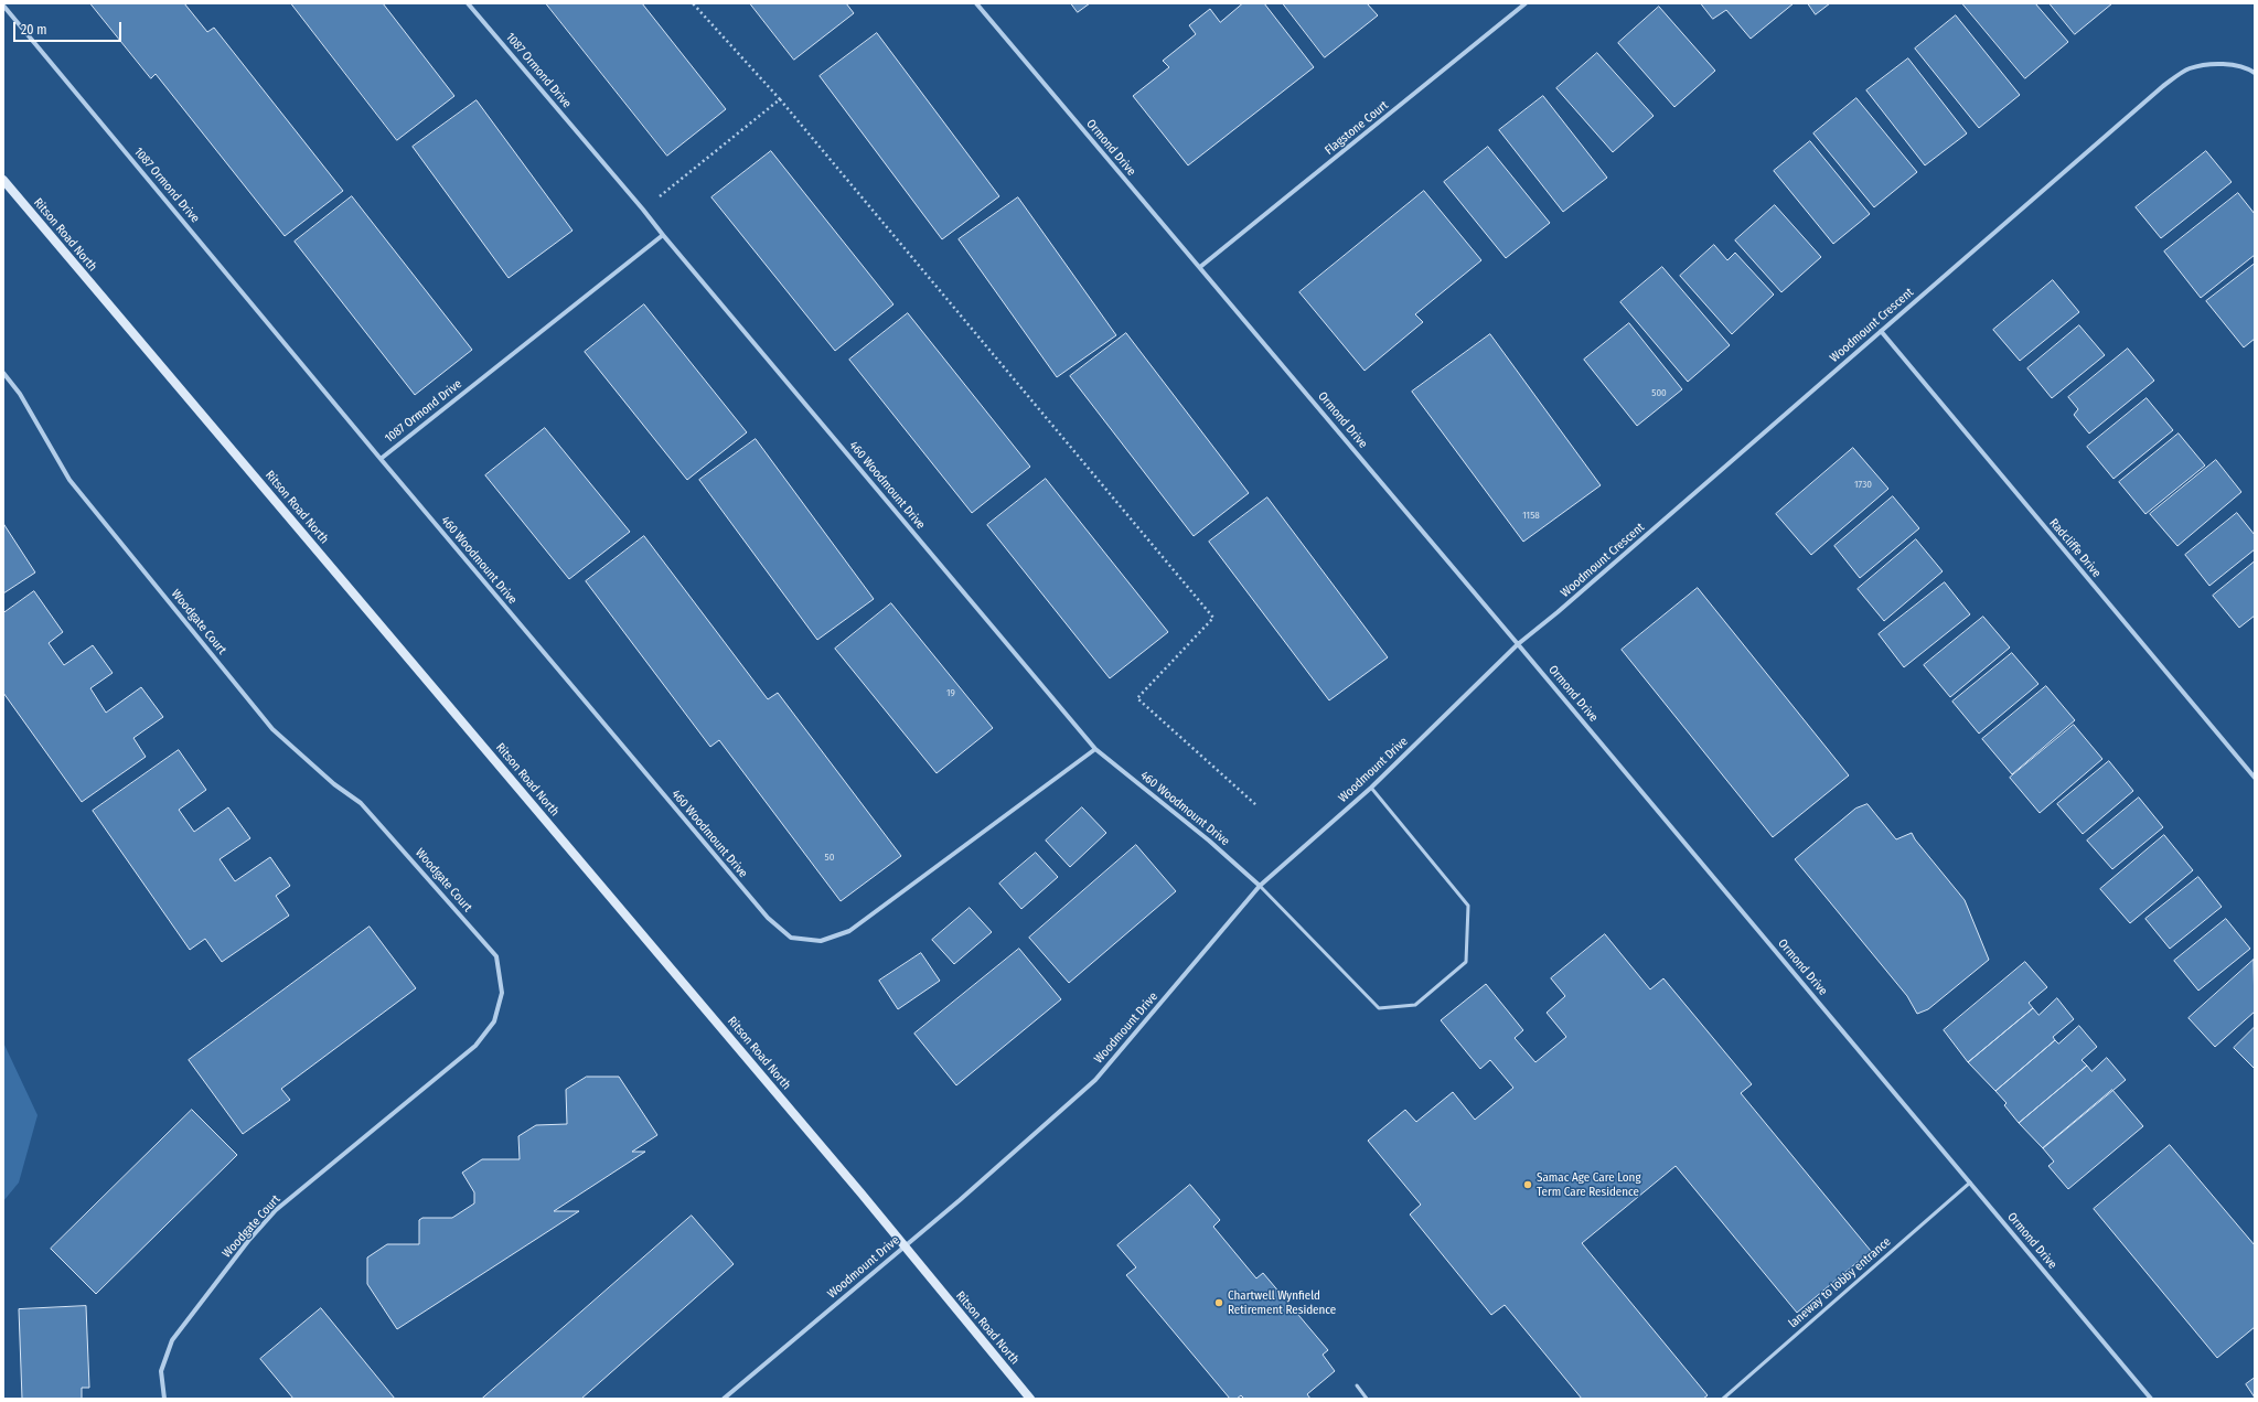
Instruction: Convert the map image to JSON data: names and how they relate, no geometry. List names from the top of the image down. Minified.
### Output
{"streets":{"main road":["Ritson Road North"],"street":["1087 Ormond Drive","Flagstone Court","Ormond Drive","Woodmount Crescent","460 Woodmount Drive","Radcliffe Drive","Woodgate Court","Woodmount Drive"],"lane":["laneway to lobby entrance"]},"crossings":[["1087 Ormond Drive","460 Woodmount Drive"],["Flagstone Court","Ormond Drive"],["Ormond Drive","Woodmount Crescent"],["Ormond Drive","Woodmount Drive"],["Ormond Drive","laneway to lobby entrance"],["Ritson Road North","Woodmount Drive"],["Woodmount Crescent","Radcliffe Drive"],["Woodmount Crescent","Woodmount Drive"],["460 Woodmount Drive","Woodmount Drive"]],"places":["Samac Age Care Long Term Care Residence","Chartwell Wynfield Retirement Residence"],"house_numbers":["500","1730","1158","19","50"],"scale_bar":"20 m"}
